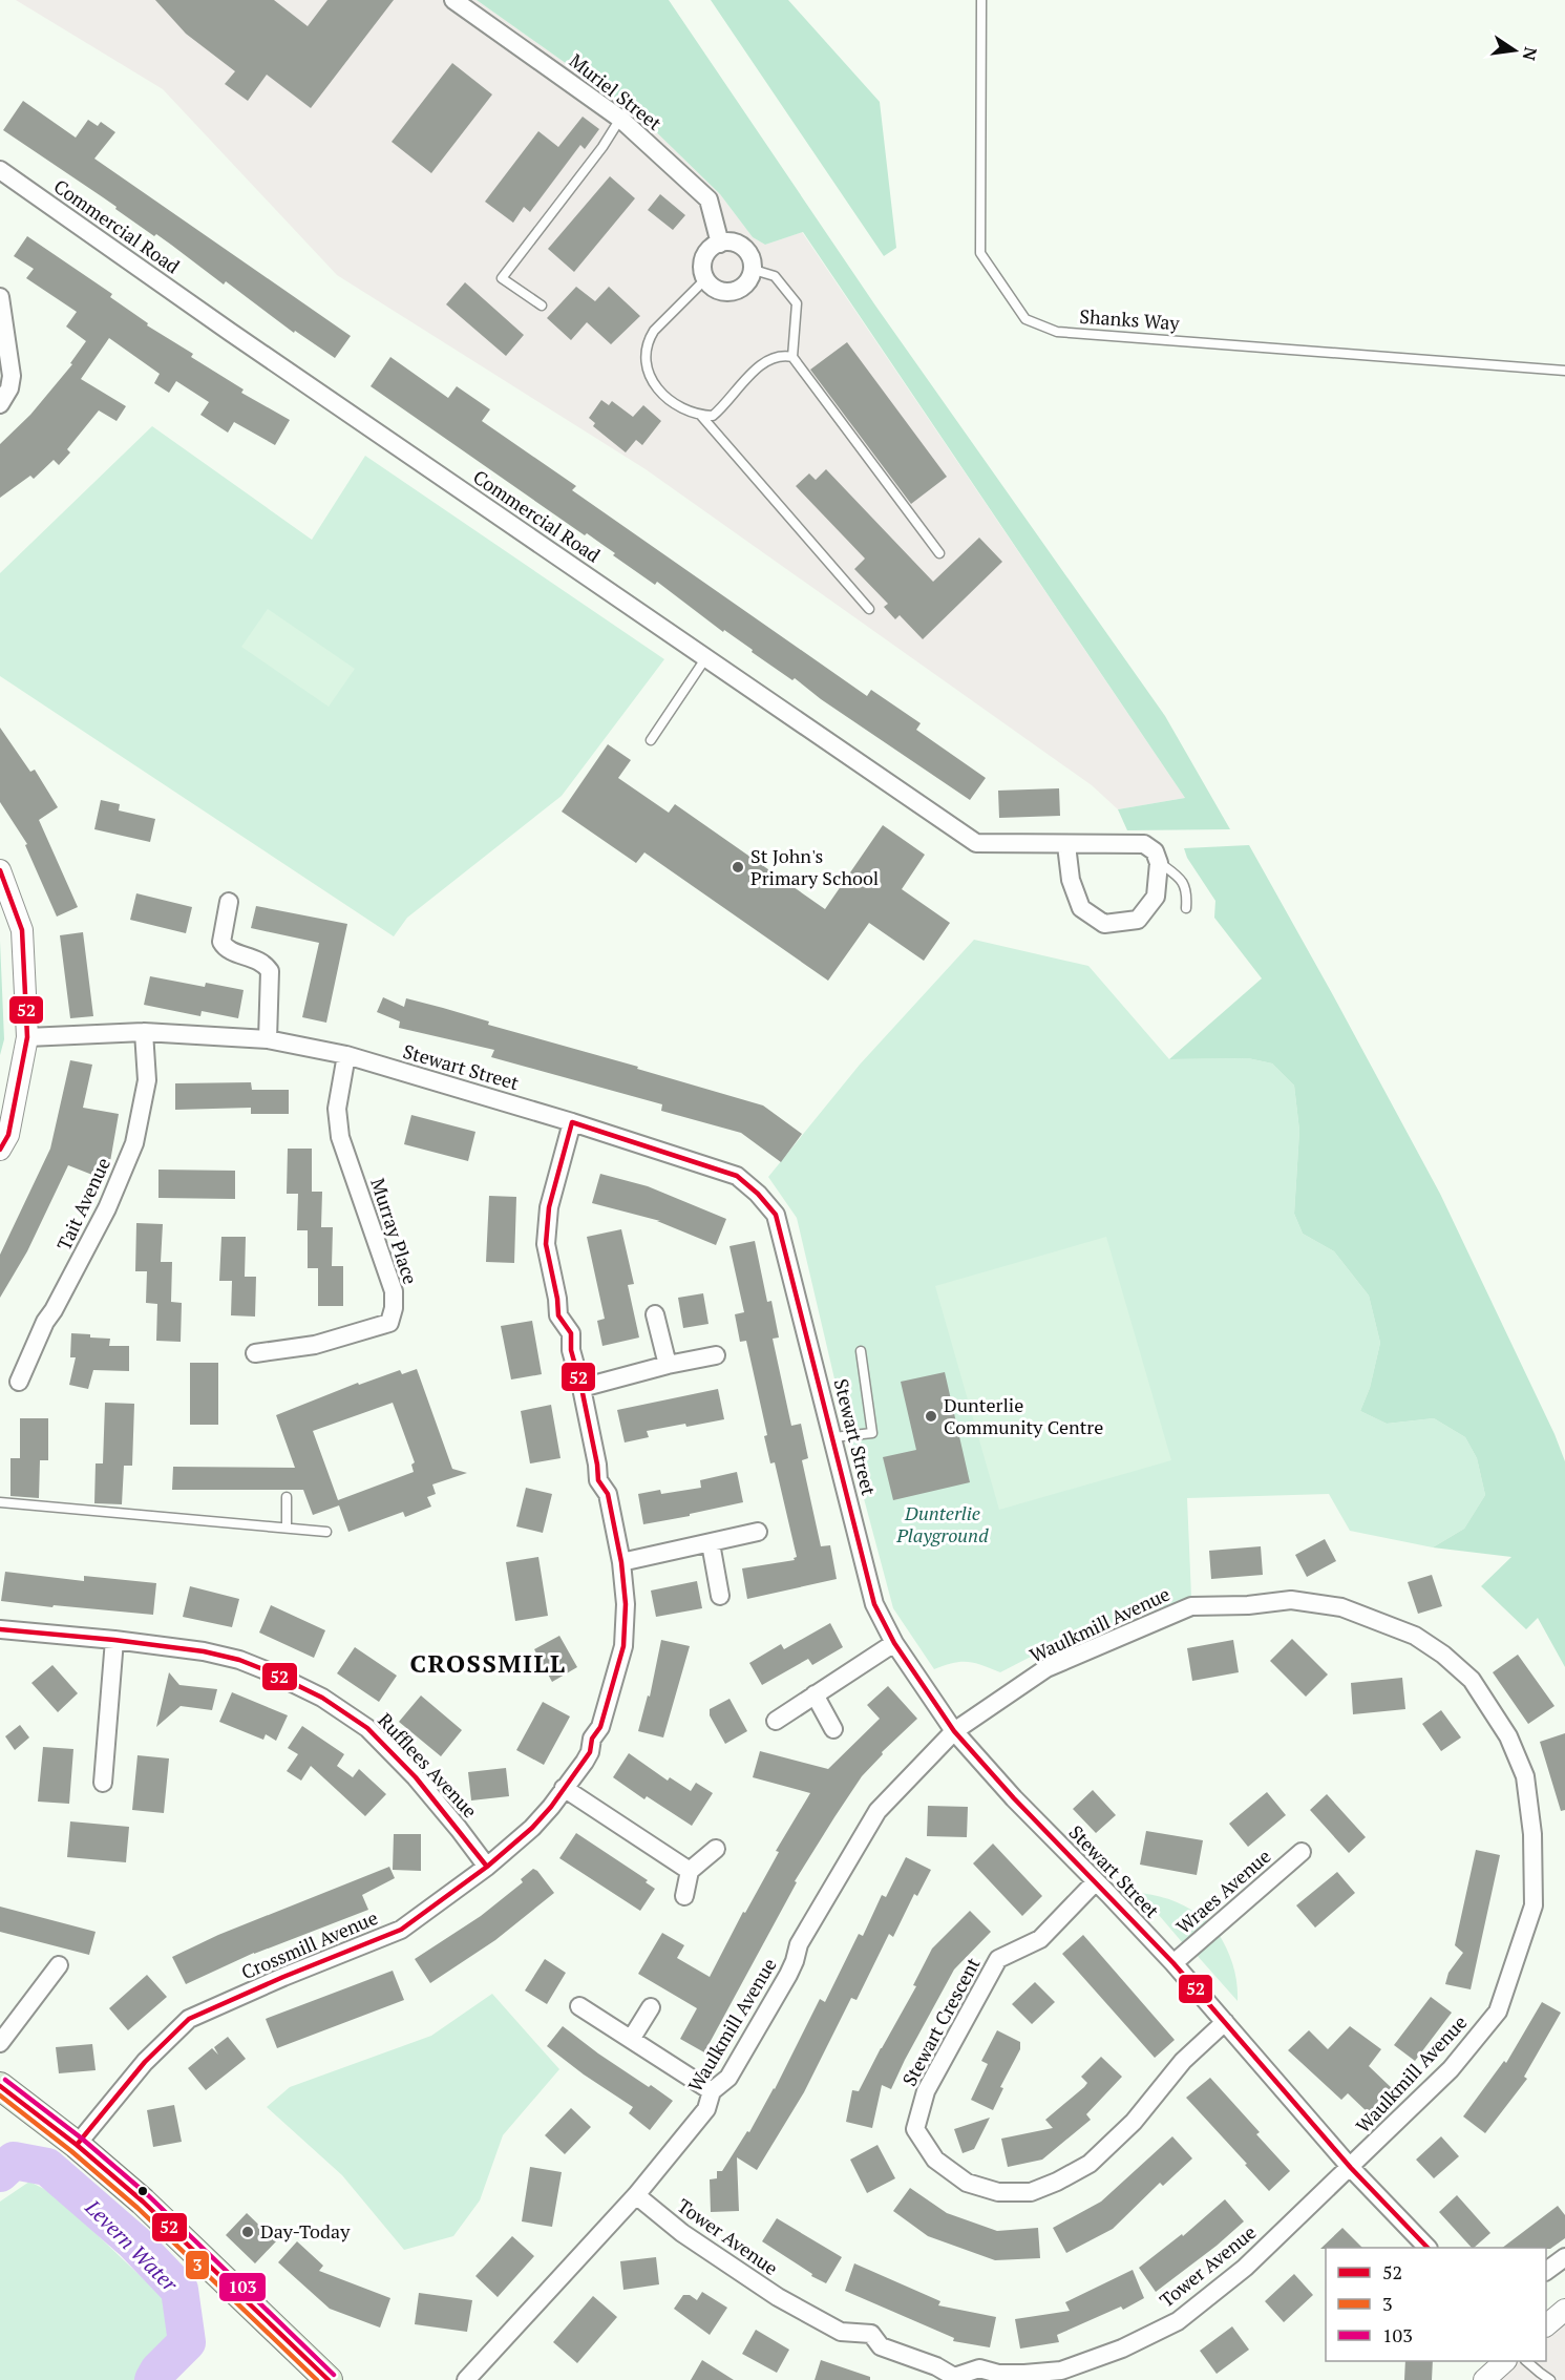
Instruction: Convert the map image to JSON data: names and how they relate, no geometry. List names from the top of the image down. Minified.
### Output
{"streets":{"street":["Muriel Street","Commercial Road","Stewart Street","Tait Avenue","Murray Place","Waulkmill Avenue","Rufflees Avenue","Wraes Avenue","Crossmill Avenue","Stewart Crescent","Tower Avenue"],"lane":["Shanks Way"]},"crossings":[["Stewart Street","Tait Avenue"],["Stewart Street","Murray Place"],["Stewart Street","Waulkmill Avenue"],["Stewart Street","Wraes Avenue"],["Stewart Street","Crossmill Avenue"],["Stewart Street","Stewart Crescent"],["Stewart Street","Tower Avenue"],["Waulkmill Avenue","Tower Avenue"],["Rufflees Avenue","Crossmill Avenue"]],"districts":["CROSSMILL"],"water":["Levern Water"],"parks":["Dunterlie Playground"],"places":["St John's Primary School","Dunterlie Community Centre","Day-Today"],"lines":["transit line 52","transit line 103","transit line 3"],"legend":["52","3","103"],"north":"right"}
